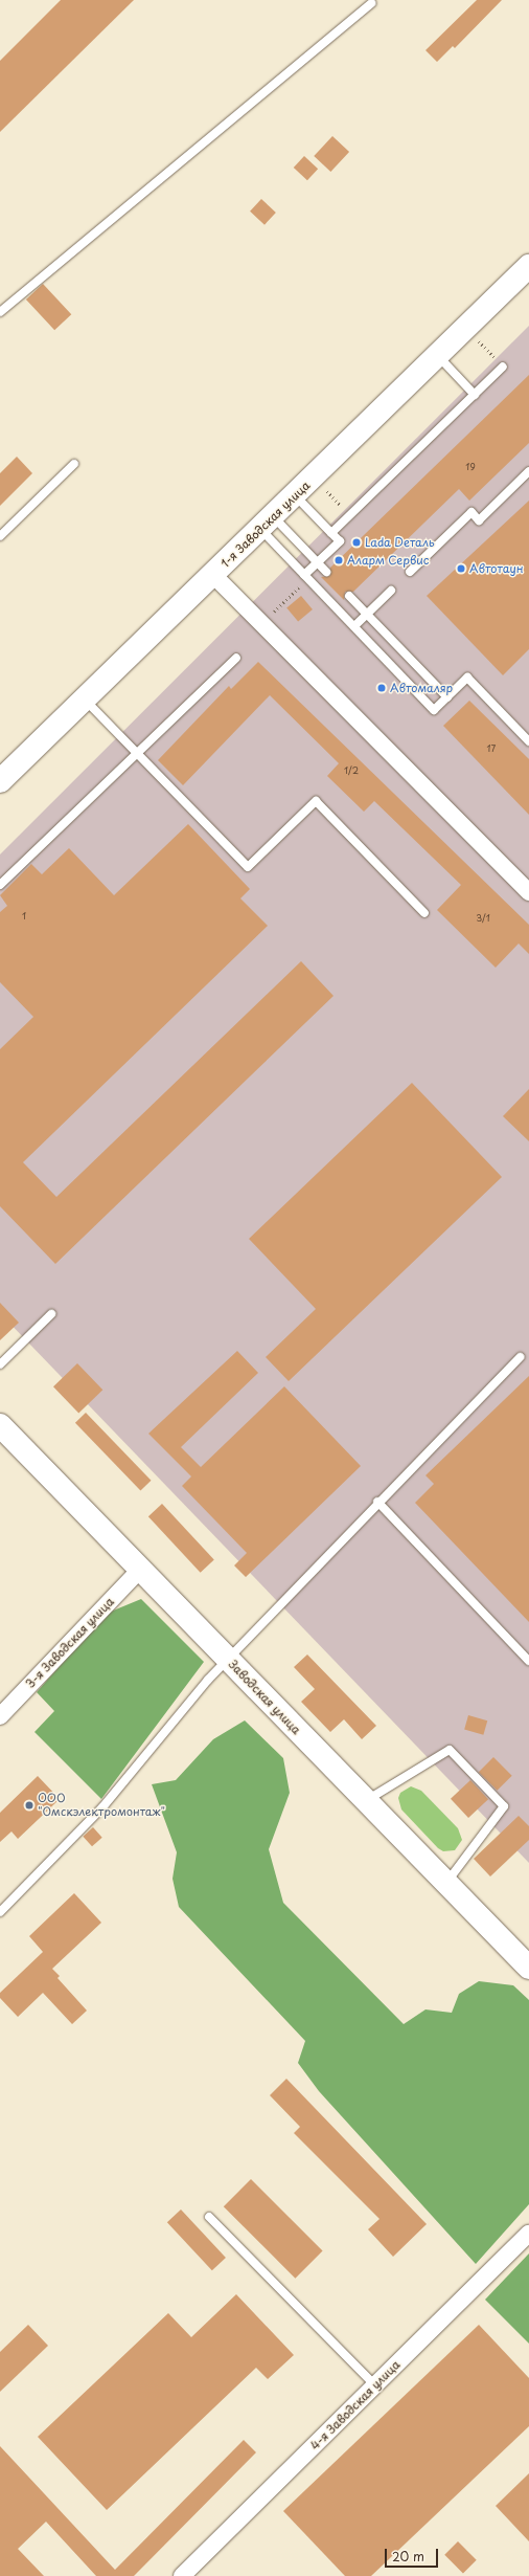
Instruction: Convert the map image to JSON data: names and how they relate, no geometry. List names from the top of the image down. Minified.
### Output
{"streets":{"main road":["1-я Заводская улица","Заводская улица"],"street":["3-я Заводская улица","4-я Заводская улица"]},"crossings":[["3-я Заводская улица","Заводская улица"]],"places":["Lada Dеталь","Аларм Сервис","Автотаун","Автомаляр","ООО \"Омскэлектромонтаж\""],"house_numbers":["19","17","1/2","1","3/1"],"scale_bar":"20 m"}
